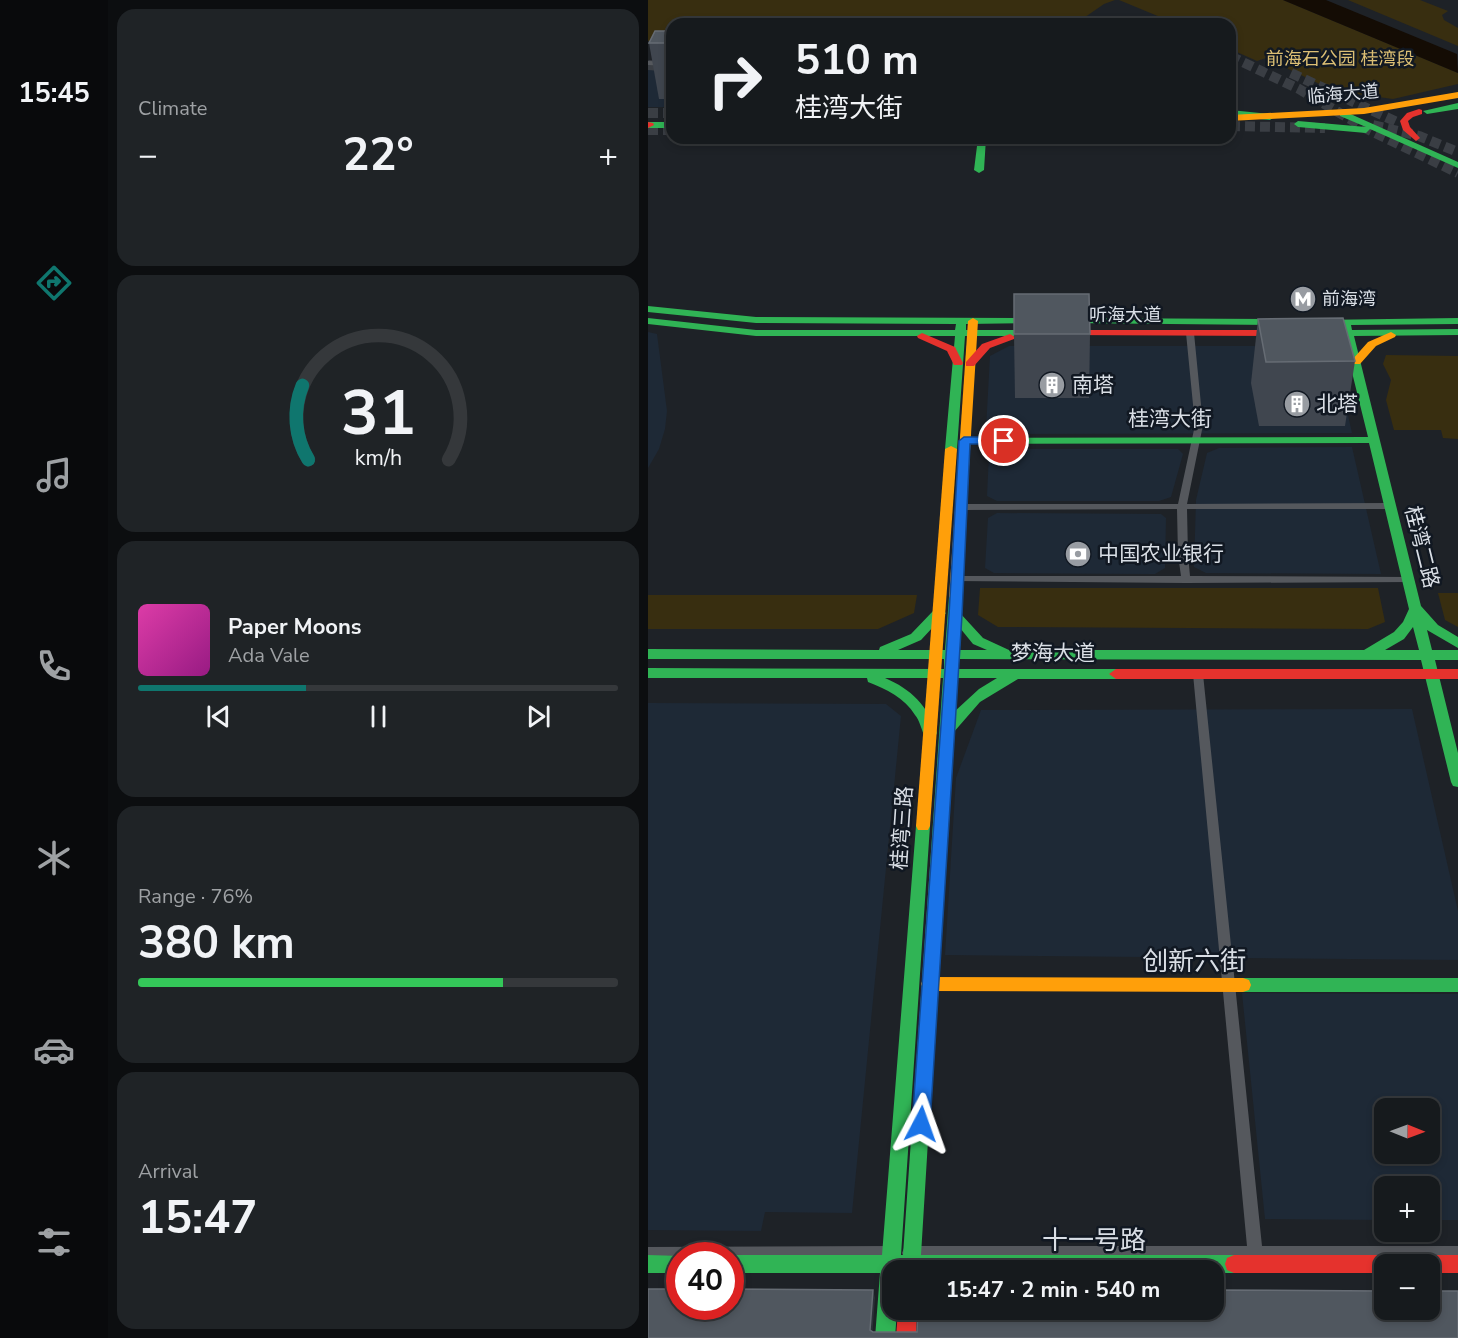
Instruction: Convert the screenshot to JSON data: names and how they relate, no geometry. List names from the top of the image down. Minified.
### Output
{"streets":{"main road":["临海大道","听海大道","桂湾大街","桂湾二路","梦海大道","桂湾三路","创新六街","十一号路"]},"crossings":[["听海大道","桂湾二路"],["听海大道","桂湾三路"],["桂湾大街","桂湾二路"],["桂湾大街","桂湾三路"],["桂湾二路","梦海大道"],["梦海大道","桂湾三路"],["桂湾三路","创新六街"]],"parks":["前海石公园 桂湾段"],"places":{"metro station":["前海湾"],"building":["南塔","北塔"],"bank":["中国农业银行"]},"north":"right","page":{"tabs":"15:45","tile":["Climate",["Range · 76%","380 km"],["Arrival","15:47"]],"turn":["510 m","桂湾大街"],"heat":["−","22°","+"],"song":["Paper Moons","Ada Vale"],"map_buttons":["+","−"],"limit":"40","trip":"15:47 · 2 min · 540 m","gauge":["31","km/h"]}}
